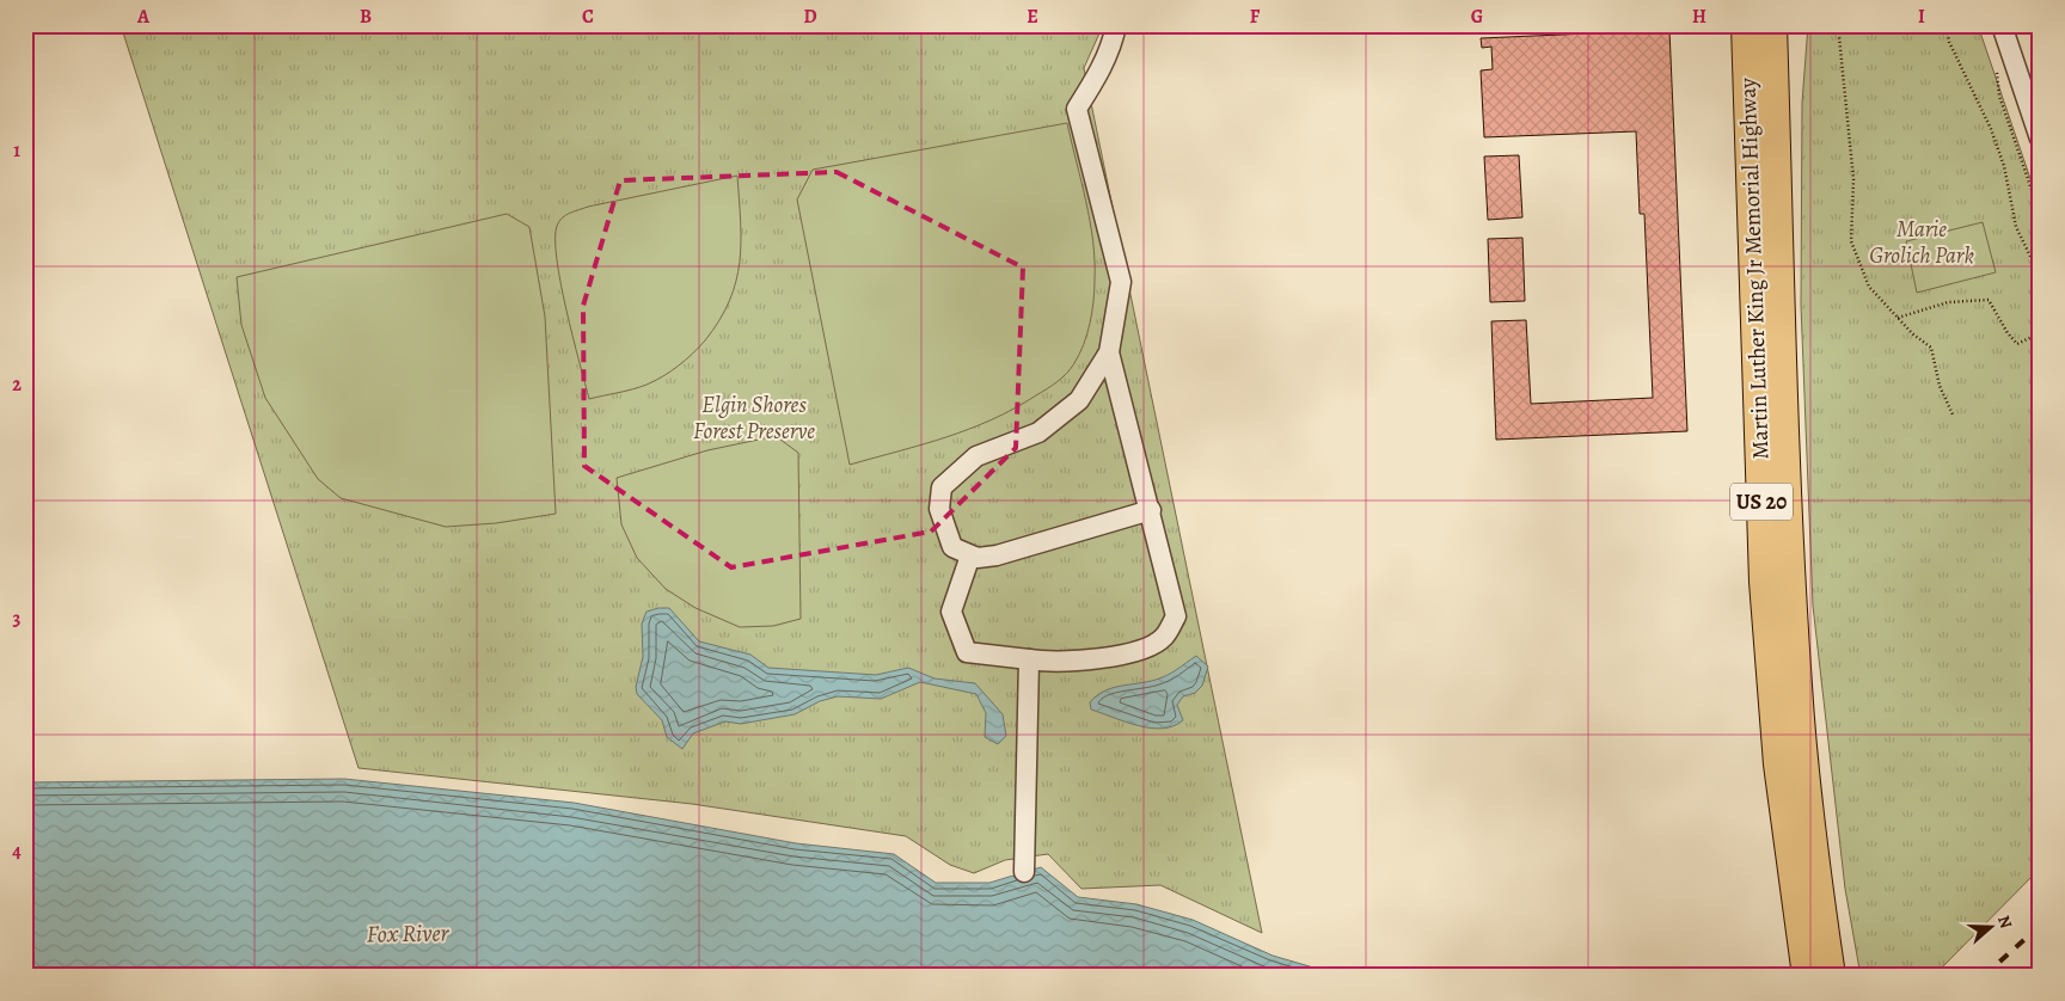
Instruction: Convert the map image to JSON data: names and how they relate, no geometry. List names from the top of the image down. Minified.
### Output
{"streets":{"highway":["Martin Luther King Jr Memorial Highway","US 20"]},"water":["Fox River"],"parks":["Marie Grolich Park","Elgin Shores Forest Preserve"],"north":"right","grid":{"columns":["A","B","C","D","E","F","G","H","I"],"rows":["1","2","3","4"]}}
